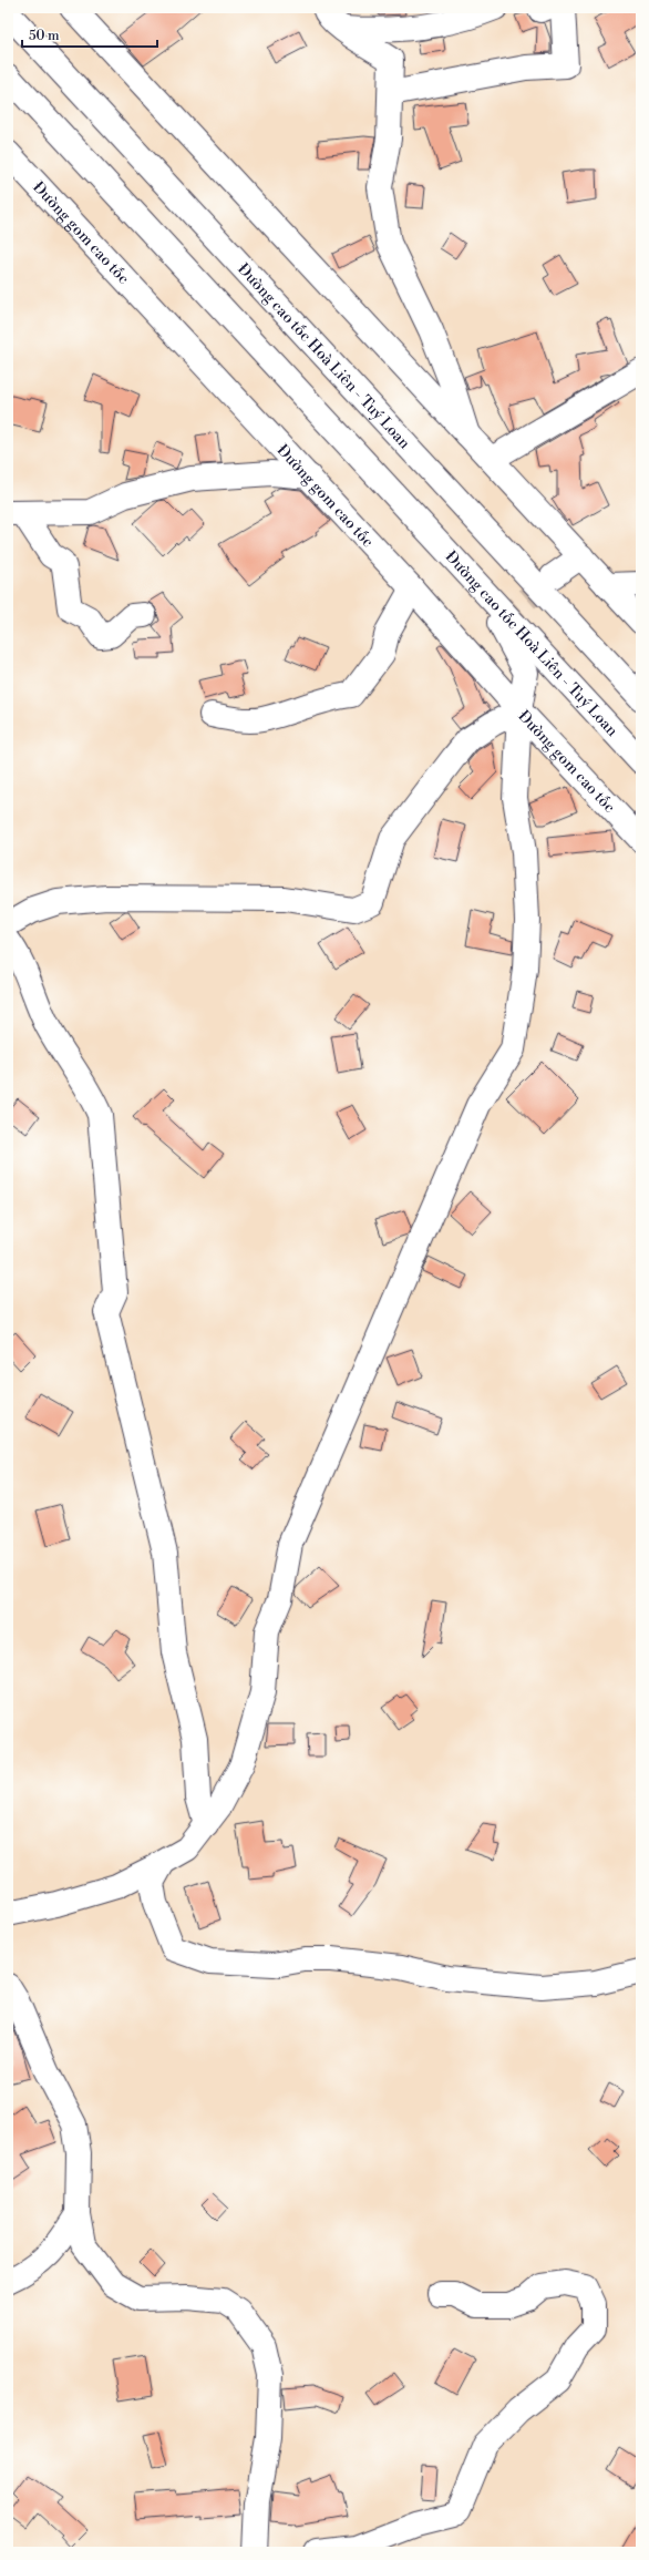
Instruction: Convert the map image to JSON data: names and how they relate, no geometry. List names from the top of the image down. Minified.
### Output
{"streets":{"main road":["Đường gom cao tốc","Đường cao tốc Hoà Liên - Tuý Loan"]},"scale_bar":"50 m"}
